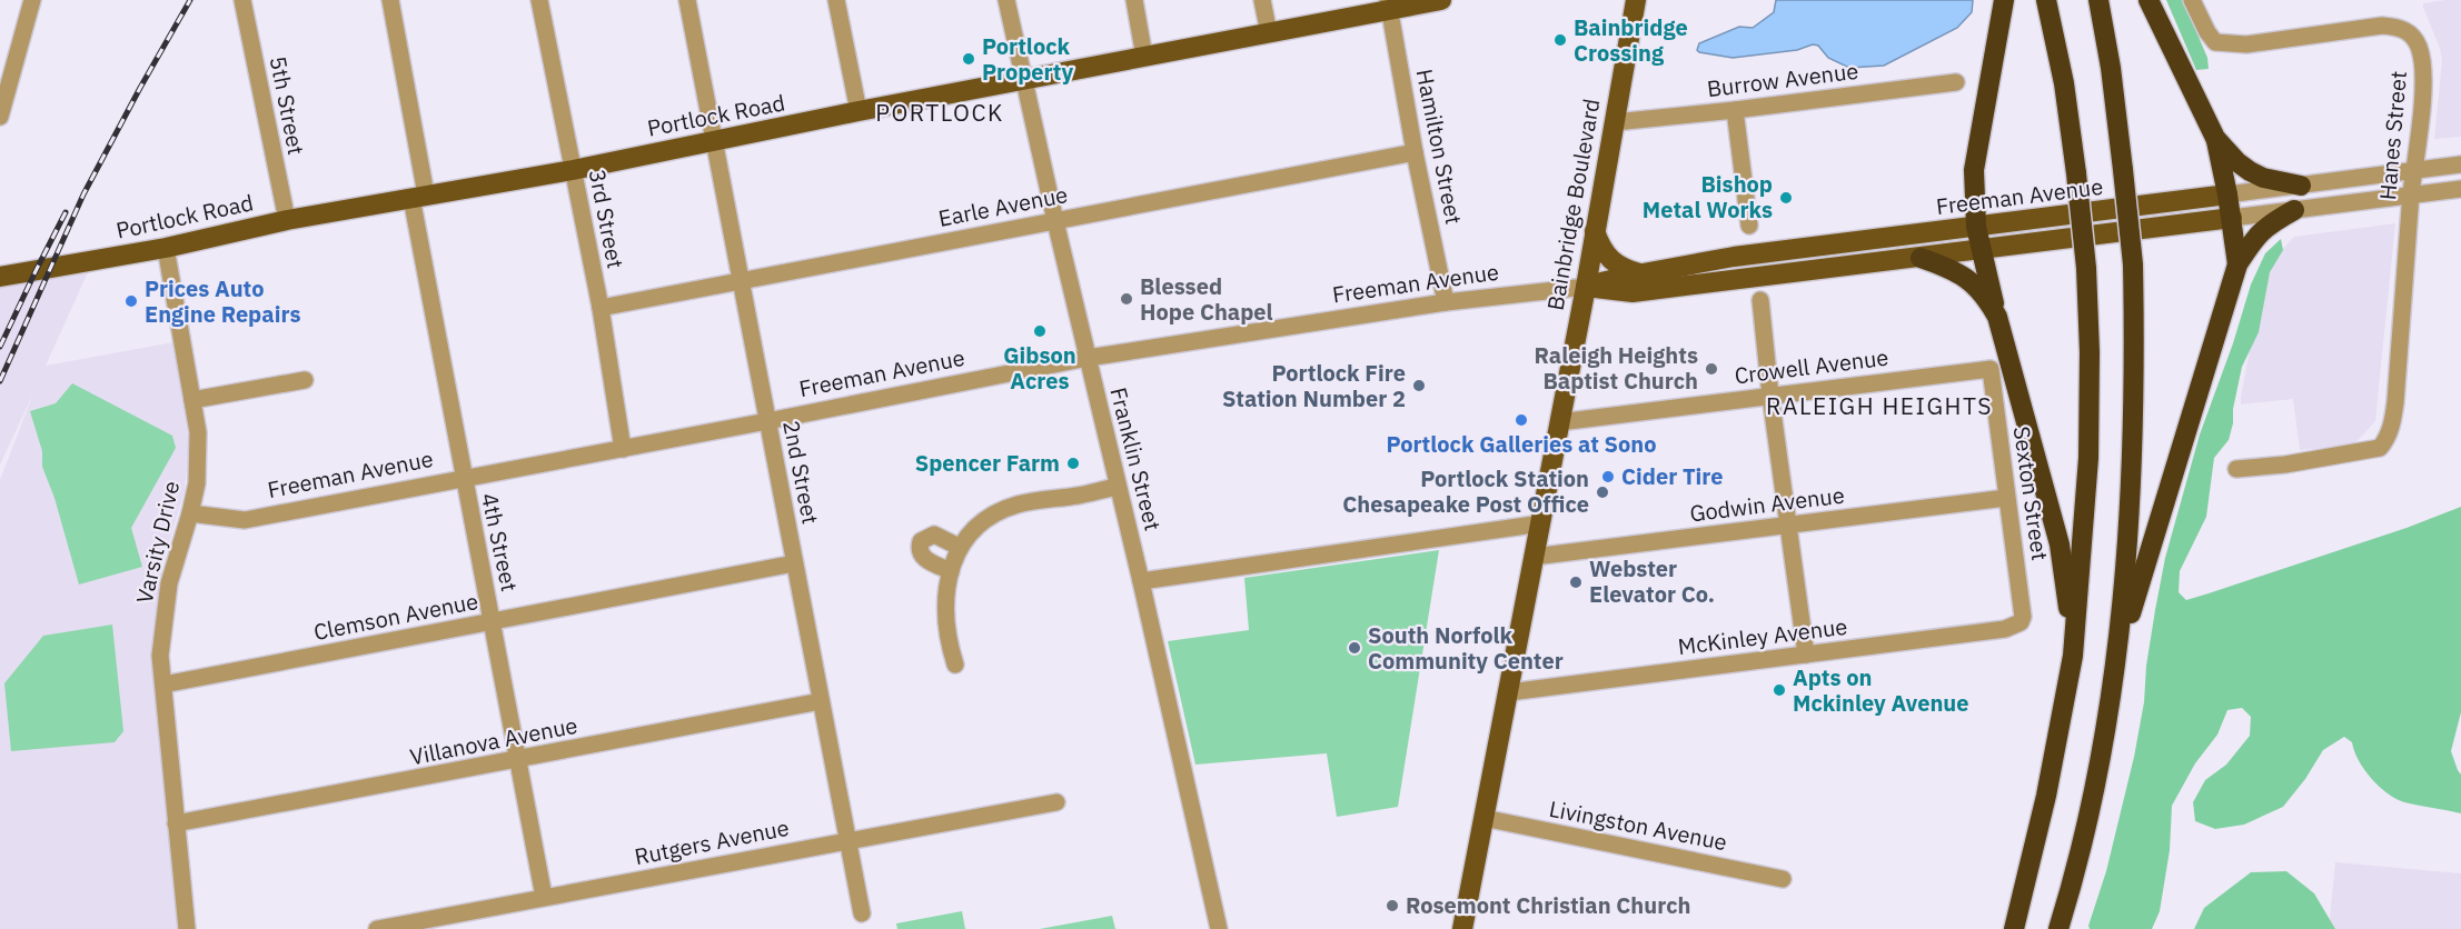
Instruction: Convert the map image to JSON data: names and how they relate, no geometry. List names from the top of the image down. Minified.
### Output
{"streets":{"main road":["Portlock Road","Freeman Avenue","Bainbridge Boulevard"],"street":["Burrow Avenue","5th Street","Hanes Street","Hamilton Street","Earle Avenue","3rd Street","Crowell Avenue","Franklin Street","2nd Street","Sexton Street","Godwin Avenue","Varsity Drive","4th Street","Clemson Avenue","McKinley Avenue","Villanova Avenue","Livingston Avenue","Rutgers Avenue"]},"crossings":[["Burrow Avenue","Bainbridge Boulevard"],["5th Street","Portlock Road"],["Portlock Road","Hamilton Street"],["Portlock Road","3rd Street"],["Portlock Road","Franklin Street"],["Portlock Road","2nd Street"],["Portlock Road","Varsity Drive"],["Portlock Road","4th Street"],["Hanes Street","Freeman Avenue"],["Hamilton Street","Freeman Avenue"],["Hamilton Street","Earle Avenue"],["Freeman Avenue","Bainbridge Boulevard"],["Freeman Avenue","3rd Street"],["Freeman Avenue","Franklin Street"],["Freeman Avenue","2nd Street"],["Freeman Avenue","Varsity Drive"],["Freeman Avenue","4th Street"],["Bainbridge Boulevard","Crowell Avenue"],["Bainbridge Boulevard","Godwin Avenue"],["Bainbridge Boulevard","McKinley Avenue"],["Bainbridge Boulevard","Livingston Avenue"],["Earle Avenue","3rd Street"],["Earle Avenue","Franklin Street"],["Earle Avenue","2nd Street"],["Crowell Avenue","Sexton Street"],["2nd Street","Clemson Avenue"],["2nd Street","Villanova Avenue"],["2nd Street","Rutgers Avenue"],["Sexton Street","Godwin Avenue"],["Sexton Street","McKinley Avenue"],["Varsity Drive","Clemson Avenue"],["Varsity Drive","Villanova Avenue"],["4th Street","Clemson Avenue"],["4th Street","Villanova Avenue"],["4th Street","Rutgers Avenue"]],"districts":["PORTLOCK","RALEIGH HEIGHTS"],"places":["Bainbridge Crossing","Portlock Property","Bishop Metal Works","Blessed Hope Chapel","Prices Auto Engine Repairs","Gibson Acres","Raleigh Heights Baptist Church","Portlock Fire Station Number 2","Portlock Galleries at Sono","Spencer Farm","Cider Tire","Portlock Station Chesapeake Post Office","Webster Elevator Co.","South Norfolk Community Center","Apts on Mckinley Avenue","Rosemont Christian Church"]}
